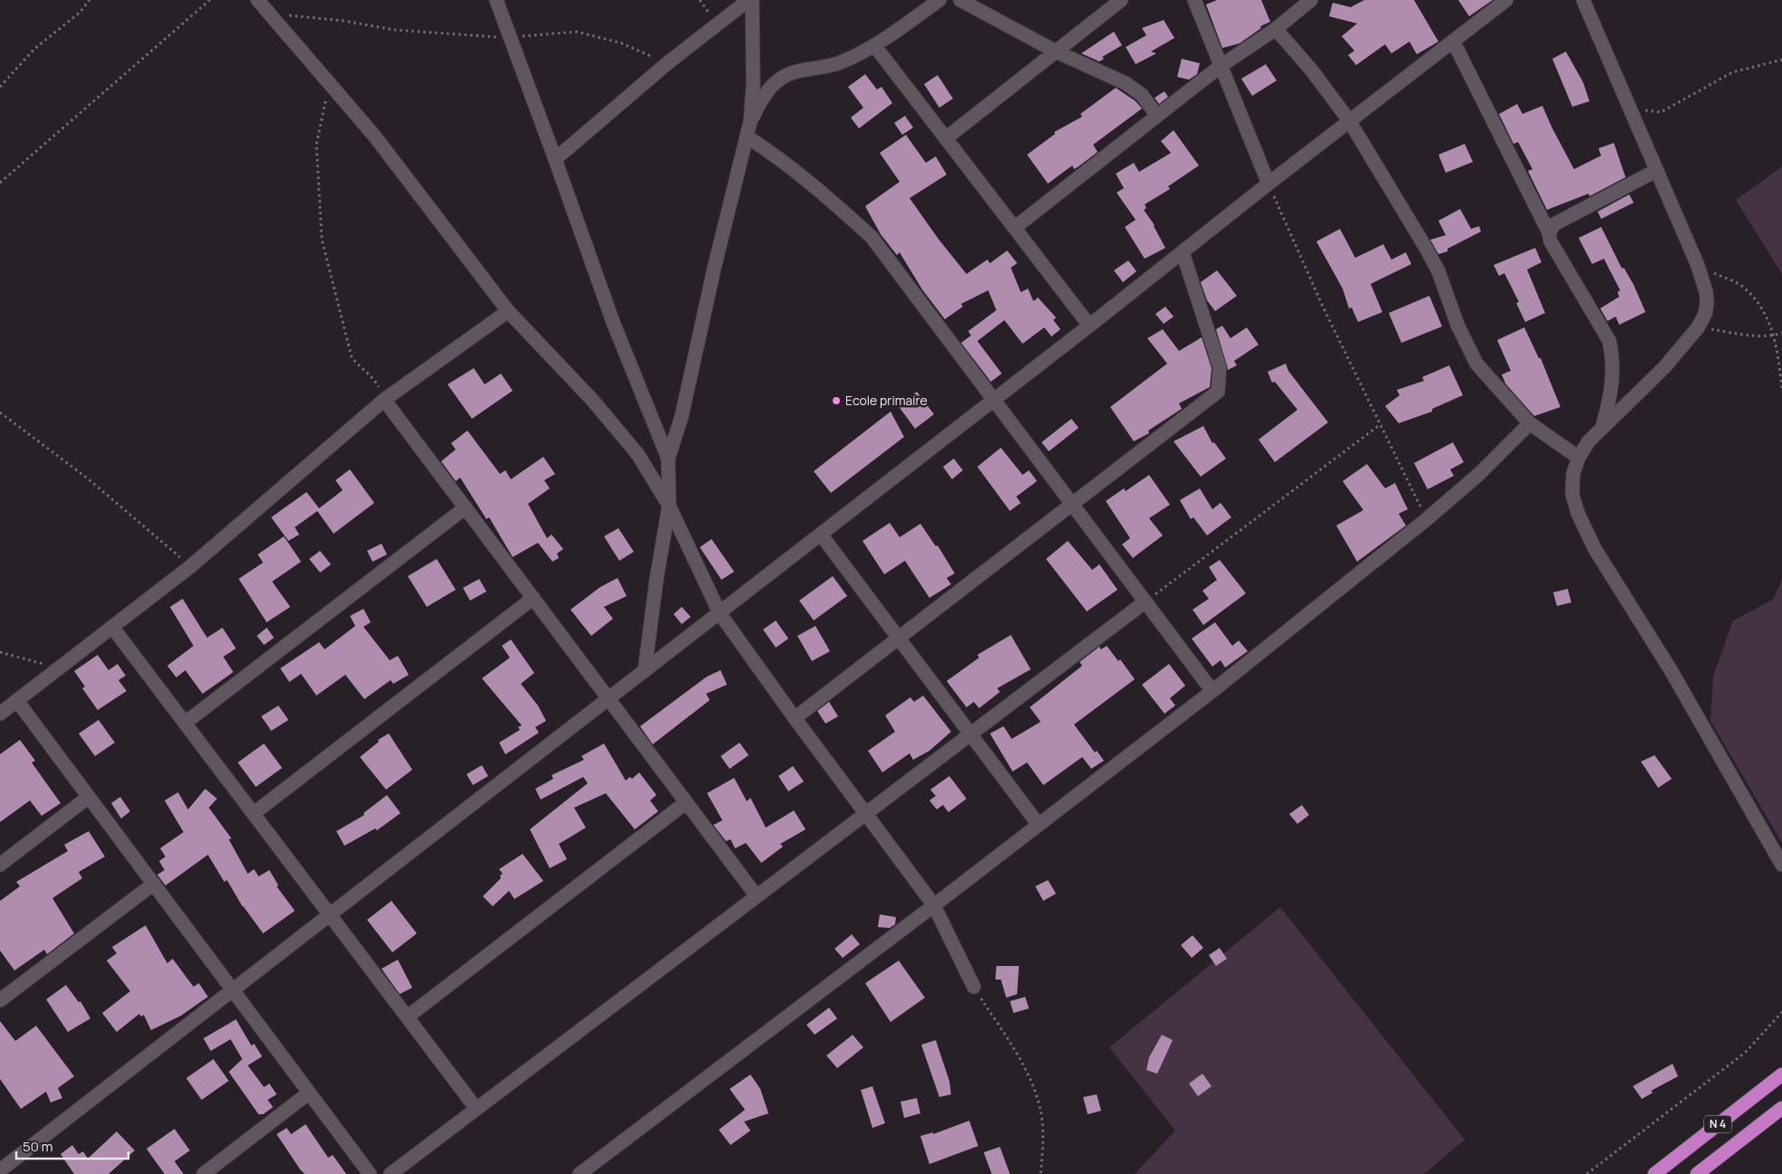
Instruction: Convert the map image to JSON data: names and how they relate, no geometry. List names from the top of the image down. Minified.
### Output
{"streets":{"highway":["N 4"]},"places":["Ecole primaire"],"scale_bar":"50 m"}
